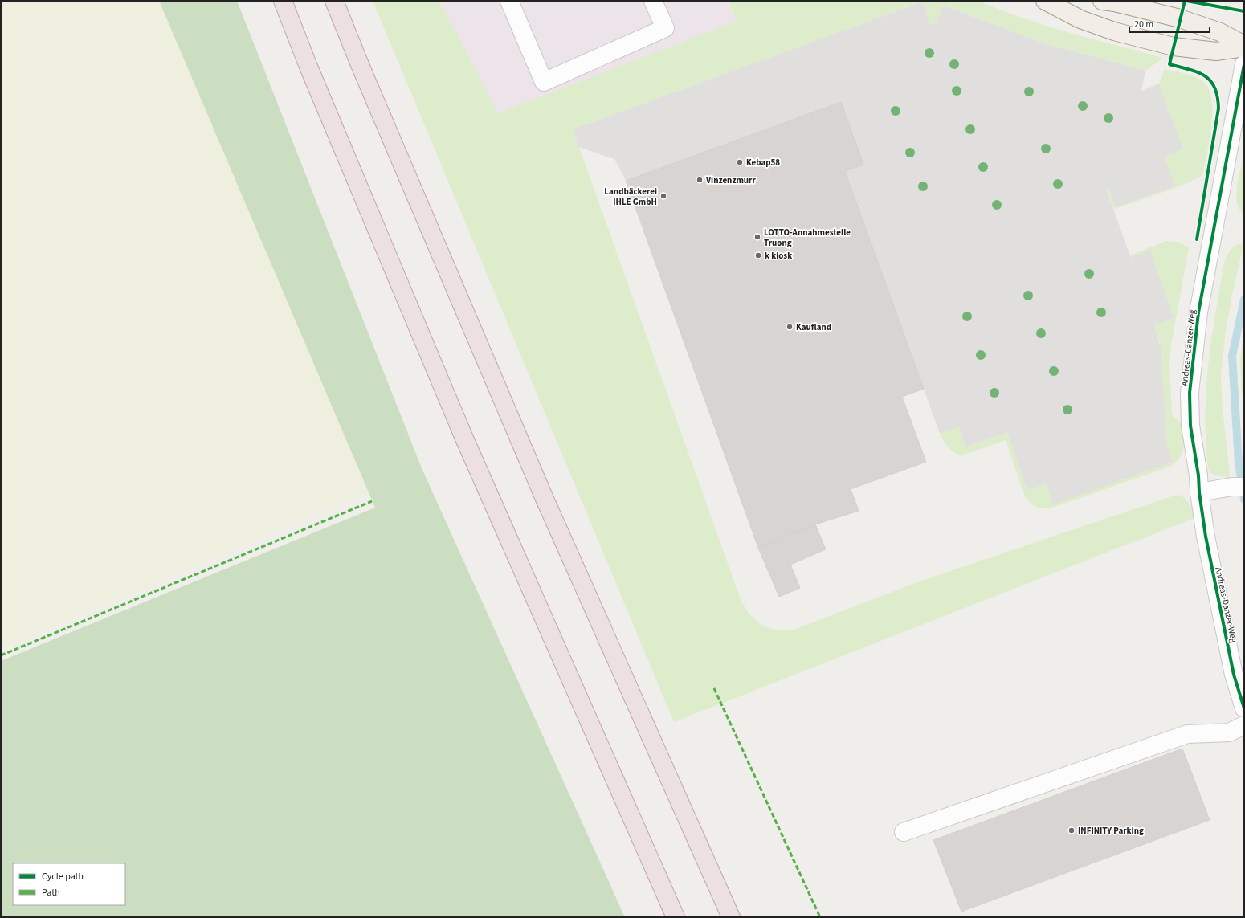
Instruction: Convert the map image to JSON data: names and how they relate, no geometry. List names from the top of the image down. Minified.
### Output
{"streets":{"street":["Andreas-Danzer-Weg"]},"places":["Kebap58","Vinzenzmurr","Landbäckerei IHLE GmbH","LOTTO-Annahmestelle Truong","k kiosk","Kaufland","INFINITY Parking"],"legend":["Cycle path","Path"],"scale_bar":"20 m"}
